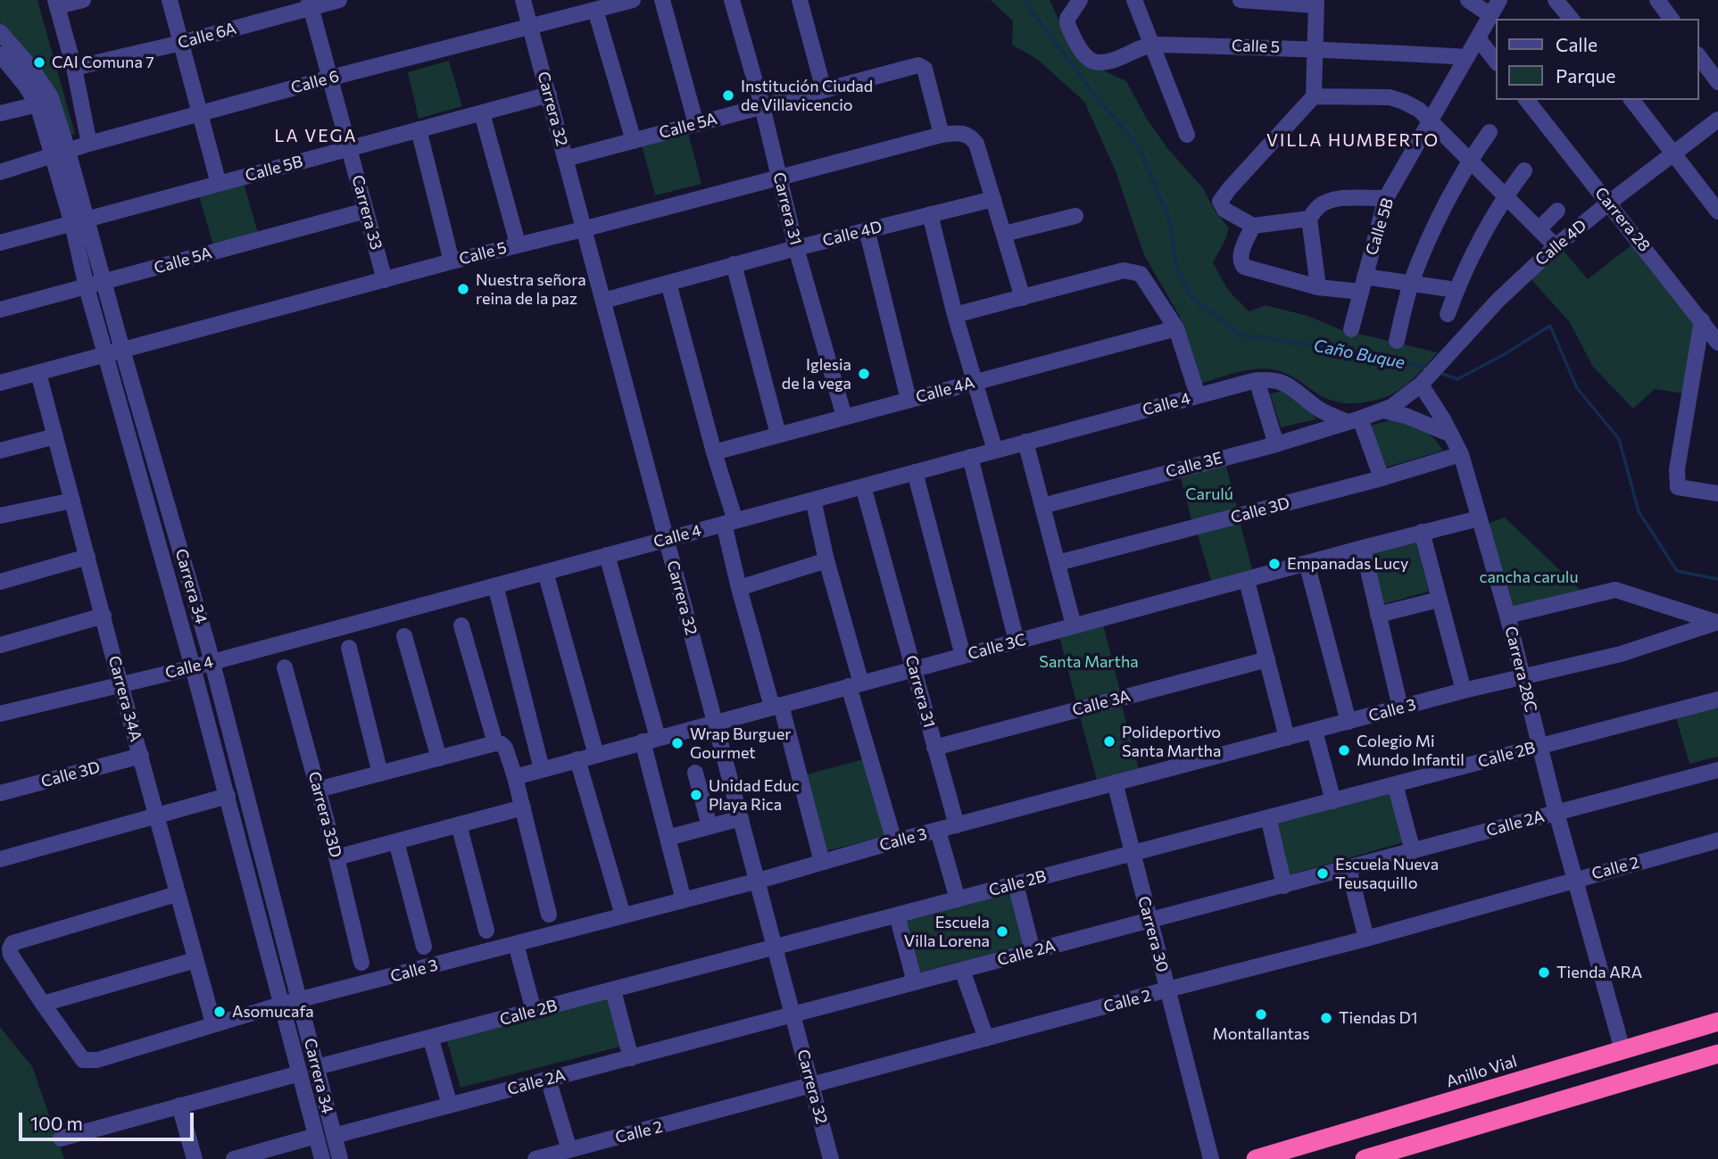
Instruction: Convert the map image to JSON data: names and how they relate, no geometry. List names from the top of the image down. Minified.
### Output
{"streets":{"highway":["Anillo Vial"],"street":["Calle 6A","Calle 5","Calle 6","Carrera 32","Calle 5A","Calle 5B","Carrera 31","Carrera 33","Carrera 28","Calle 4D","Calle 4A","Calle 4","Calle 3E","Calle 3D","Carrera 34","Calle 3C","Carrera 28C","Carrera 34A","Calle 3A","Calle 3","Calle 2B","Carrera 33D","Calle 2A","Calle 2","Carrera 30"]},"crossings":[["Calle 6A","Carrera 33"],["Calle 5","Carrera 32"],["Calle 5","Calle 5A"],["Calle 5","Calle 5B"],["Calle 5","Carrera 31"],["Calle 5","Carrera 33"],["Calle 5","Calle 4D"],["Calle 5","Carrera 34"],["Calle 5","Carrera 34A"],["Calle 6","Carrera 32"],["Calle 6","Carrera 33"],["Calle 6","Carrera 34"],["Carrera 32","Calle 5A"],["Carrera 32","Calle 5B"],["Carrera 32","Calle 4D"],["Carrera 32","Calle 4"],["Carrera 32","Calle 3C"],["Carrera 32","Calle 3"],["Carrera 32","Calle 2B"],["Carrera 32","Calle 2A"],["Carrera 32","Calle 2"],["Calle 5A","Carrera 31"],["Calle 5A","Carrera 33"],["Calle 5A","Carrera 34"],["Calle 5B","Carrera 33"],["Calle 5B","Carrera 34"],["Carrera 31","Calle 4D"],["Carrera 31","Calle 4A"],["Carrera 31","Calle 4"],["Carrera 31","Calle 3C"],["Carrera 31","Calle 3A"],["Carrera 31","Calle 3"],["Carrera 28","Calle 4D"],["Calle 4D","Carrera 28C"],["Calle 4","Calle 3E"],["Calle 4","Carrera 34"],["Calle 4","Carrera 34A"],["Calle 3D","Carrera 28C"],["Calle 3D","Carrera 34A"],["Carrera 34","Calle 3"],["Carrera 34","Calle 2B"],["Carrera 34","Calle 2A"],["Calle 3C","Carrera 28C"],["Carrera 28C","Calle 3"],["Carrera 28C","Calle 2B"],["Carrera 28C","Calle 2A"],["Carrera 28C","Calle 2"],["Carrera 28C","Anillo Vial"],["Carrera 34A","Calle 3"],["Calle 3","Carrera 30"],["Calle 2B","Carrera 30"],["Calle 2A","Carrera 30"],["Calle 2","Carrera 30"]],"districts":["LA VEGA","VILLA HUMBERTO"],"water":["Caño Buque"],"parks":["Carulú","cancha carulu","Santa Martha"],"places":["CAI Comuna 7","Institución Ciudad de Villavicencio","Nuestra señora reina de la paz","Iglesia de la vega","Empanadas Lucy","Polideportivo Santa Martha","Wrap Burguer Gourmet","Colegio Mi Mundo Infantil","Unidad Educ Playa Rica","Escuela Nueva Teusaquillo","Escuela Villa Lorena","Tienda ARA","Asomucafa","Montallantas","Tiendas D1"],"legend":["Calle","Parque"],"scale_bar":"100 m"}
